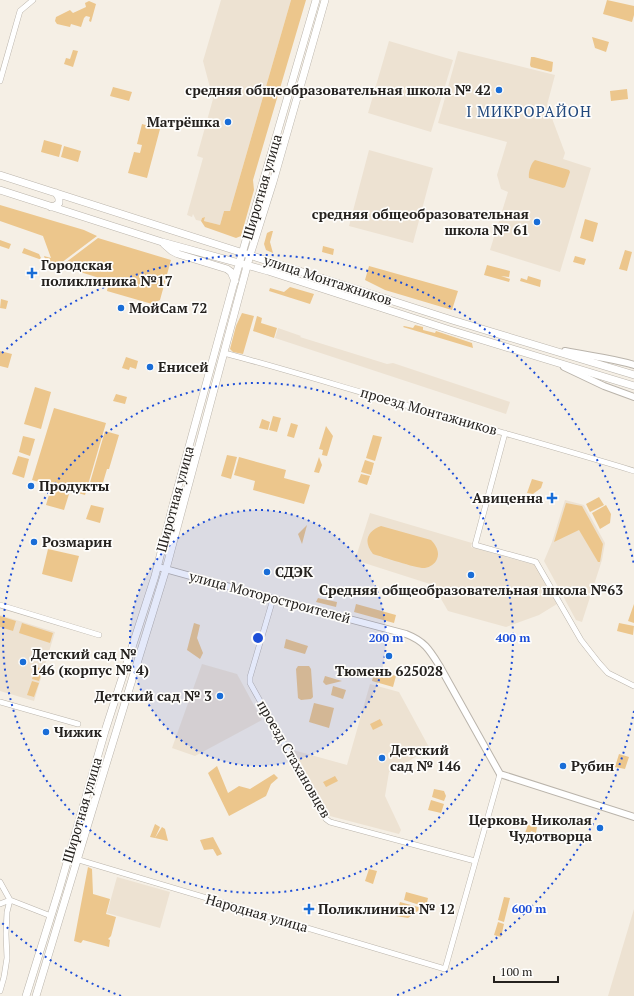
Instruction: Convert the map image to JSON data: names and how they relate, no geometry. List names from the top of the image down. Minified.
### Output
{"streets":{"main road":["Широтная улица","улица Монтажников"],"street":["проезд Монтажников","улица Моторостроителей","проезд Стахановцев","Народная улица"]},"crossings":[["Широтная улица","улица Монтажников"],["Широтная улица","проезд Монтажников"],["Широтная улица","улица Моторостроителей"],["Широтная улица","Народная улица"],["улица Моторостроителей","проезд Стахановцев"],["проезд Стахановцев","Народная улица"]],"districts":["I МИКРОРАЙОН"],"places":{"other":["средняя общеобразовательная школа № 42","Матрёшка","средняя общеобразовательная школа № 61","МойСам 72","Енисей","Продукты","Розмарин","СДЭК","Средняя общеобразовательная школа №63","Тюмень 625028","Детский сад № 146 (корпус № 4)","Детский сад № 3","Чижик","Детский сад № 146","Рубин","Церковь Николая Чудотворца"],"health":["Городская поликлиника №17","Авиценна","Поликлиника № 12"]},"scale_bar":"100 m","rings":["200 m","400 m","600 m"]}
